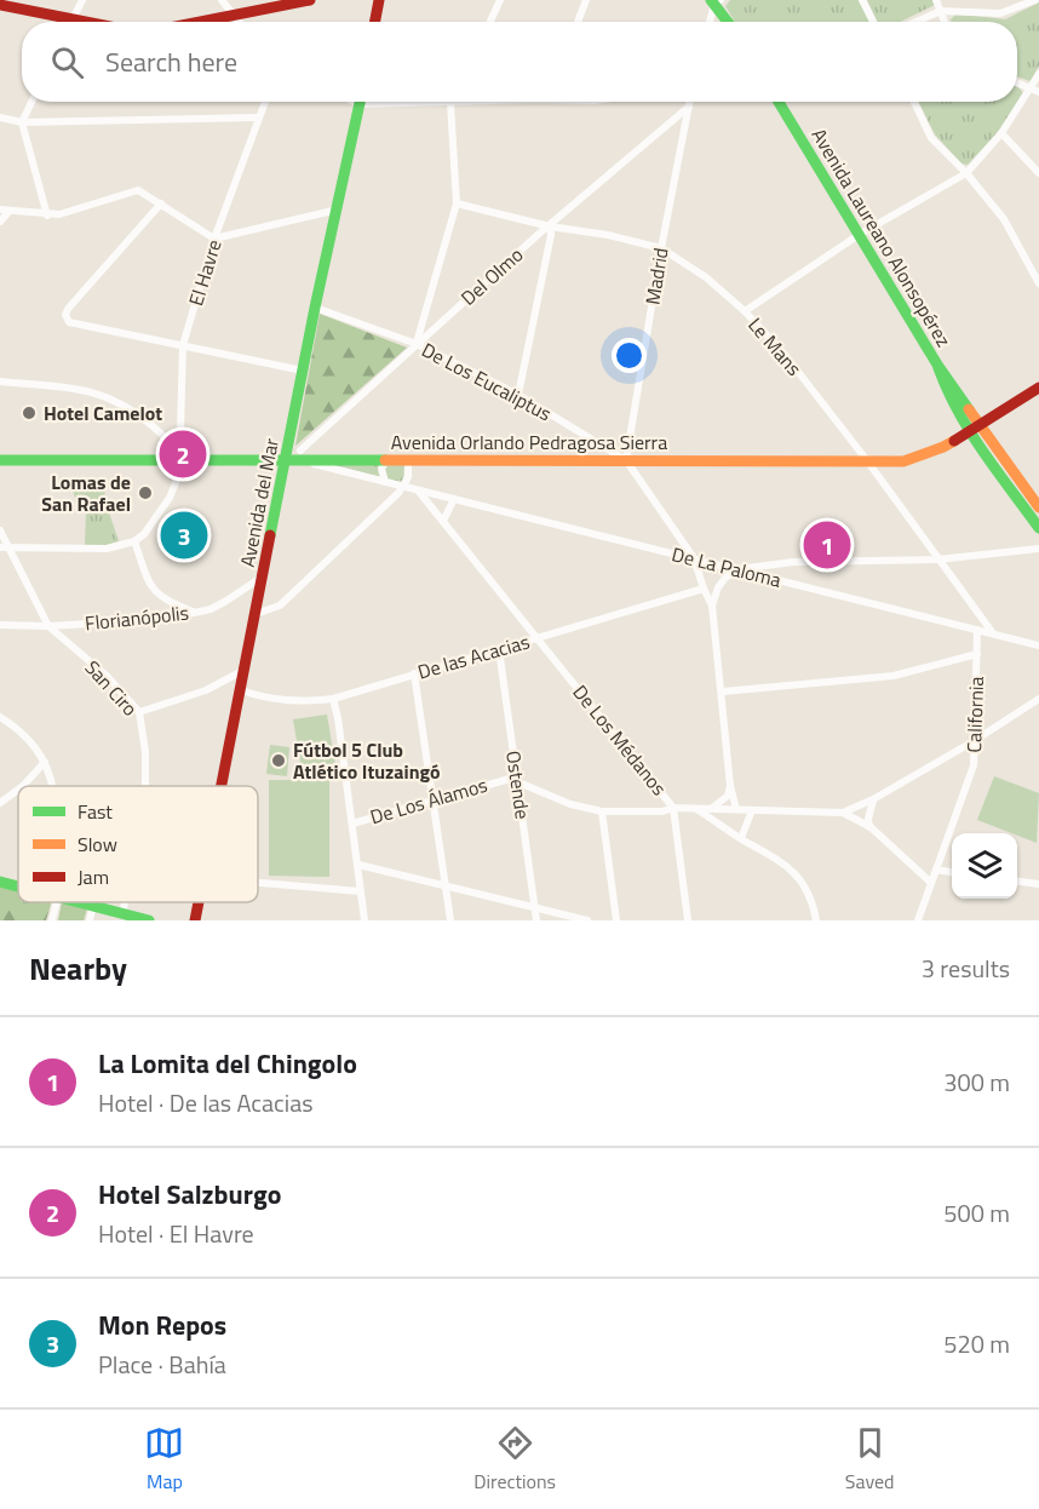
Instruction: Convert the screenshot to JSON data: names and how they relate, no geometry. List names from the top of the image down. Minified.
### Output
{"streets":{"street":["Avenida Laureano Alonsopérez","El Havre","Del Olmo","Madrid","Le Mans","De Los Eucaliptus","Avenida Orlando Pedragosa Sierra","Avenida del Mar","De La Paloma","Florianópolis","De las Acacias","San Ciro","California","De Los Médanos","Ostende","De Los Álamos"]},"crossings":[["Avenida Laureano Alonsopérez","Avenida Orlando Pedragosa Sierra"],["El Havre","Avenida Orlando Pedragosa Sierra"],["Del Olmo","Madrid"],["Del Olmo","Le Mans"],["Del Olmo","De Los Eucaliptus"],["Del Olmo","Avenida Orlando Pedragosa Sierra"],["Del Olmo","De La Paloma"],["Madrid","Le Mans"],["Madrid","De Los Eucaliptus"],["Madrid","Avenida Orlando Pedragosa Sierra"],["Le Mans","Avenida Orlando Pedragosa Sierra"],["Le Mans","De La Paloma"],["De Los Eucaliptus","Avenida Orlando Pedragosa Sierra"],["De Los Eucaliptus","Avenida del Mar"],["De Los Eucaliptus","De La Paloma"],["De Los Eucaliptus","De las Acacias"],["De Los Eucaliptus","De Los Médanos"],["Avenida Orlando Pedragosa Sierra","Avenida del Mar"],["Avenida Orlando Pedragosa Sierra","De La Paloma"],["Avenida del Mar","Florianópolis"],["Avenida del Mar","De las Acacias"],["De La Paloma","California"],["De La Paloma","De Los Médanos"],["Florianópolis","San Ciro"],["De las Acacias","De Los Médanos"],["De las Acacias","Ostende"],["California","De Los Médanos"],["Ostende","De Los Álamos"]],"places":["Hotel Camelot","Lomas de San Rafael","Fútbol 5 Club Atlético Ituzaingó"],"legend":["Fast","Slow","Jam"],"page":{"search":"Search here","pins":["2","3","1"],"heading":["Nearby","3 results"],"list":[{"mark":"1","name":"La Lomita del Chingolo","note":"Hotel · De las Acacias","value":"300 m"},{"mark":"2","name":"Hotel Salzburgo","note":"Hotel · El Havre","value":"500 m"},{"mark":"3","name":"Mon Repos","note":"Place · Bahía","value":"520 m"}],"nav":["Map","Directions","Saved"]}}
